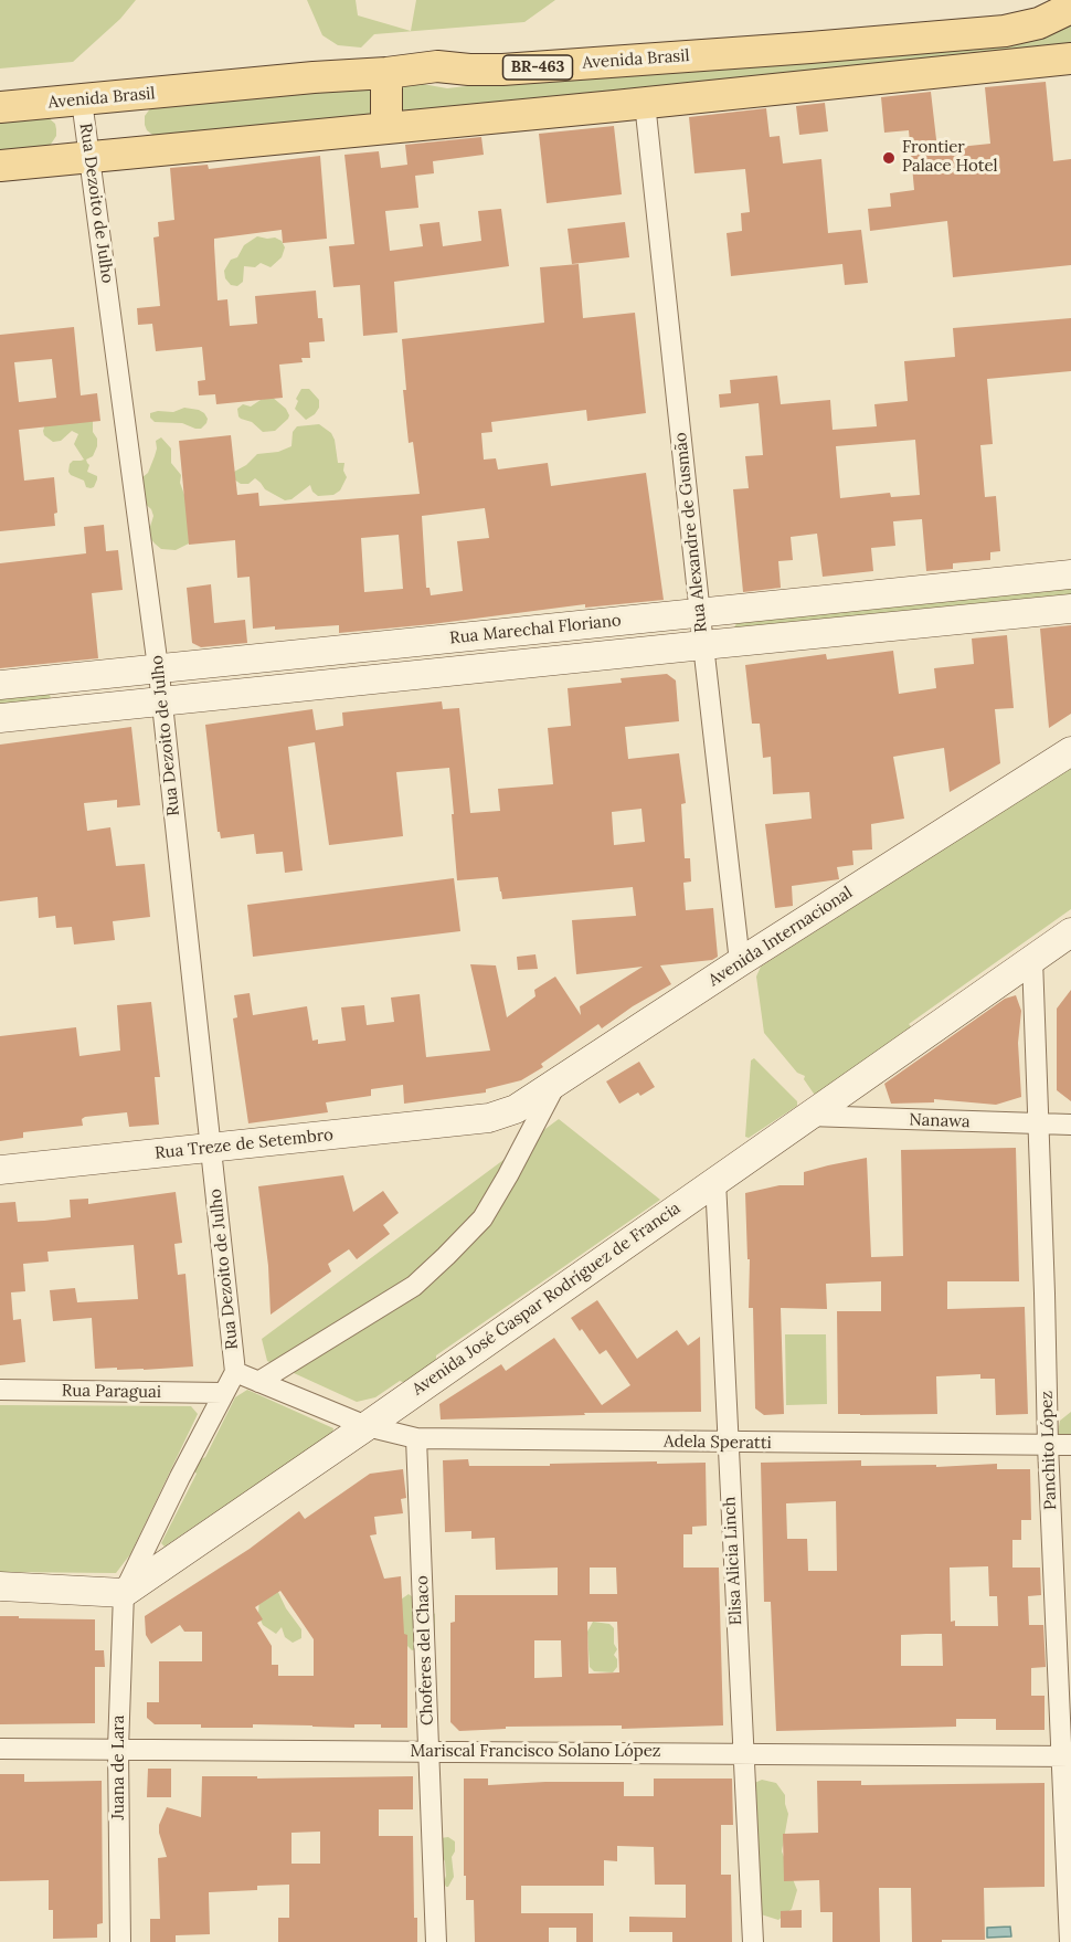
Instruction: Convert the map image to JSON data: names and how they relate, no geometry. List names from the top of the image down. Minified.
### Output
{"streets":{"main road":["Avenida Brasil","BR-463","Rua Marechal Floriano","Avenida Internacional","Rua Treze de Setembro","Avenida José Gaspar Rodríguez de Francia"],"street":["Rua Dezoito de Julho","Rua Alexandre de Gusmão","Nanawa","Rua Paraguai","Adela Speratti","Panchito López","Elisa Alicia Linch","Choferes del Chaco","Mariscal Francisco Solano López","Juana de Lara"]},"crossings":[["Avenida Brasil","Rua Dezoito de Julho"],["Rua Dezoito de Julho","Rua Marechal Floriano"],["Rua Dezoito de Julho","Rua Treze de Setembro"],["Rua Dezoito de Julho","Adela Speratti"],["Rua Alexandre de Gusmão","Rua Marechal Floriano"],["Rua Alexandre de Gusmão","Avenida Internacional"],["Avenida Internacional","Rua Treze de Setembro"],["Nanawa","Avenida José Gaspar Rodríguez de Francia"],["Nanawa","Panchito López"],["Avenida José Gaspar Rodríguez de Francia","Adela Speratti"],["Avenida José Gaspar Rodríguez de Francia","Panchito López"],["Avenida José Gaspar Rodríguez de Francia","Elisa Alicia Linch"],["Avenida José Gaspar Rodríguez de Francia","Juana de Lara"],["Adela Speratti","Panchito López"],["Adela Speratti","Elisa Alicia Linch"],["Adela Speratti","Choferes del Chaco"],["Panchito López","Mariscal Francisco Solano López"],["Elisa Alicia Linch","Mariscal Francisco Solano López"],["Choferes del Chaco","Mariscal Francisco Solano López"],["Mariscal Francisco Solano López","Juana de Lara"]],"places":["Frontier Palace Hotel"]}
